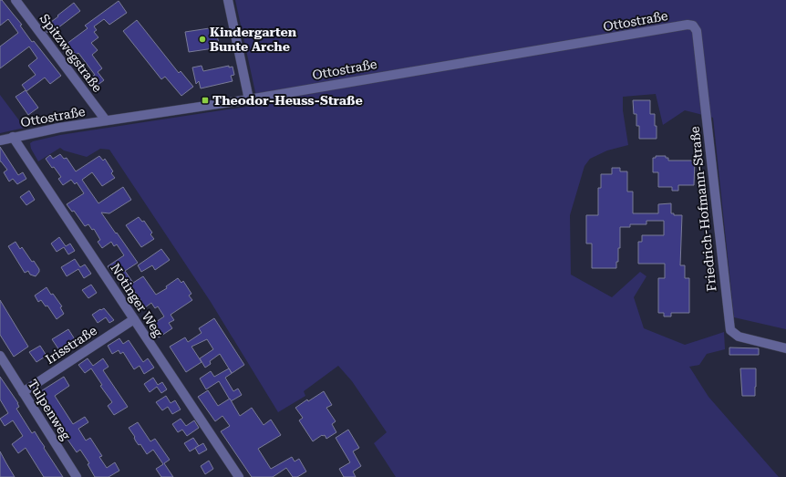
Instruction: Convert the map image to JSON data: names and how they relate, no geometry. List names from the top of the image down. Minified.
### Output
{"streets":{"street":["Ottostraße","Spitzwegstraße","Friedrich-Hofmann-Straße","Notinger Weg","Irisstraße","Tulpenweg"]},"crossings":[["Ottostraße","Spitzwegstraße"],["Ottostraße","Friedrich-Hofmann-Straße"],["Ottostraße","Notinger Weg"],["Notinger Weg","Irisstraße"],["Irisstraße","Tulpenweg"]],"places":{"other":["Kindergarten Bunte Arche"],"transit":["Theodor-Heuss-Straße"]}}
